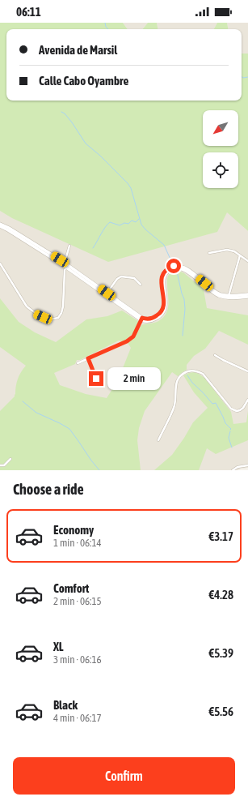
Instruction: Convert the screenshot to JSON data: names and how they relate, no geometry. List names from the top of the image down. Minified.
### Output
{"north":"bottom left","page":{"status":"06:11","banner":["Avenida de Marsil","Calle Cabo Oyambre"],"bubble":"2 min","heading":"Choose a ride","list":[{"name":"Economy","note":"1 min · 06:14","value":"€3.17"},{"name":"Comfort","note":"2 min · 06:15","value":"€4.28"},{"name":"XL","note":"3 min · 06:16","value":"€5.39"},{"name":"Black","note":"4 min · 06:17","value":"€5.56"}],"buttons":"Confirm"}}
